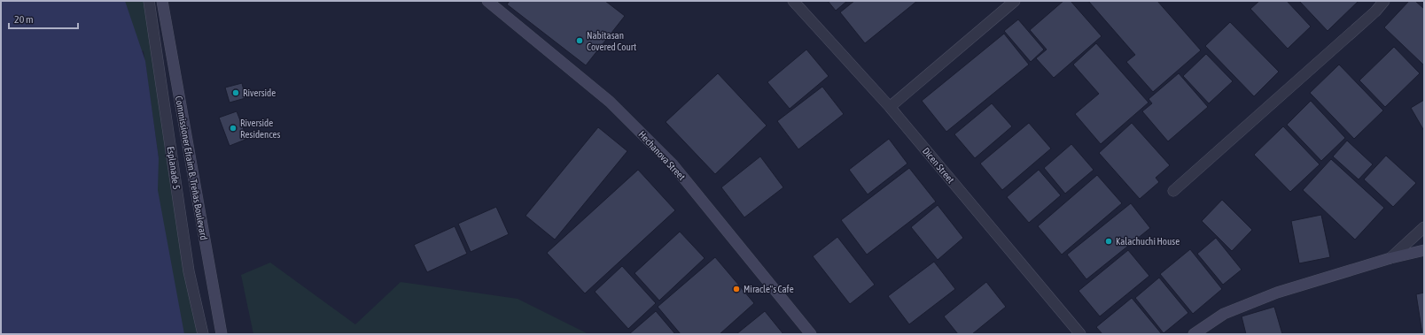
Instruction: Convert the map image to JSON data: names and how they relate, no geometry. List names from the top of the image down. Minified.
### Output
{"streets":{"street":["Hechanova Street","Dicen Street","Esplanade 5","Commissioner Efraim B. Treñas Boulevard"]},"places":["Nabitasan Covered Court","Riverside","Riverside Residences","Kalachuchi House","Miracle\"s Cafe"],"scale_bar":"20 m"}
